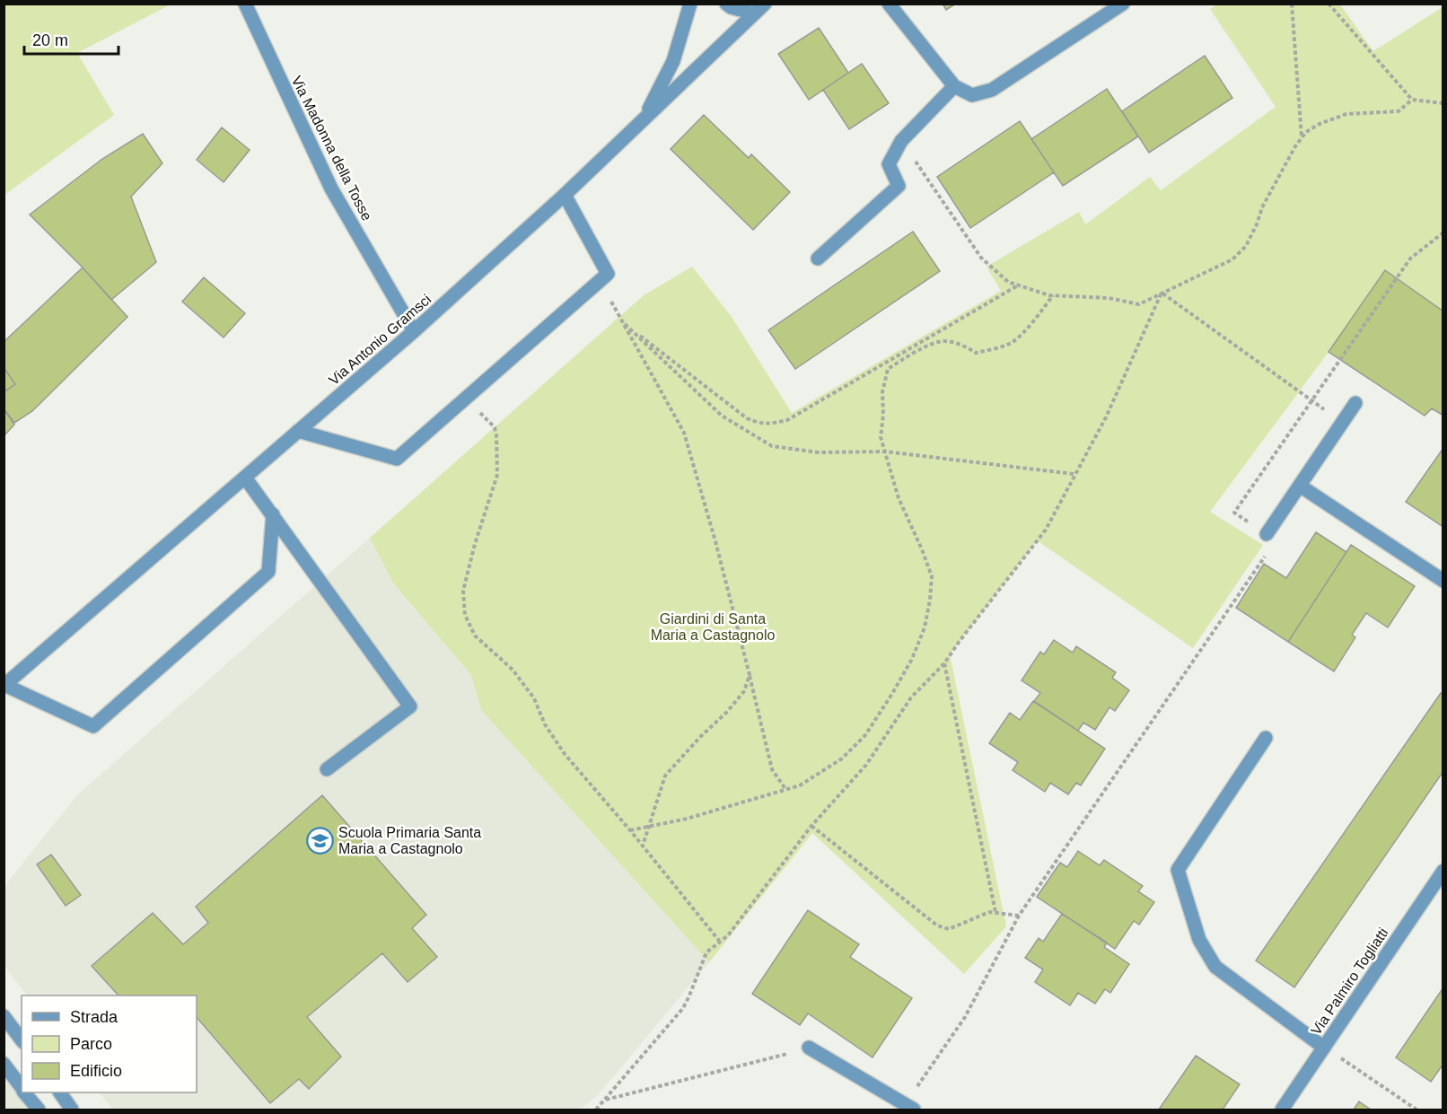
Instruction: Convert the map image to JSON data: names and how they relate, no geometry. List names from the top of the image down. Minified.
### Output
{"streets":{"street":["Via Madonna della Tosse","Via Antonio Gramsci","Via Palmiro Togliatti"]},"crossings":[["Via Madonna della Tosse","Via Antonio Gramsci"]],"parks":["Giardini di Santa Maria a Castagnolo"],"places":{"school or university":["Scuola Primaria Santa Maria a Castagnolo"]},"legend":["Strada","Parco","Edificio"],"scale_bar":"20 m"}
